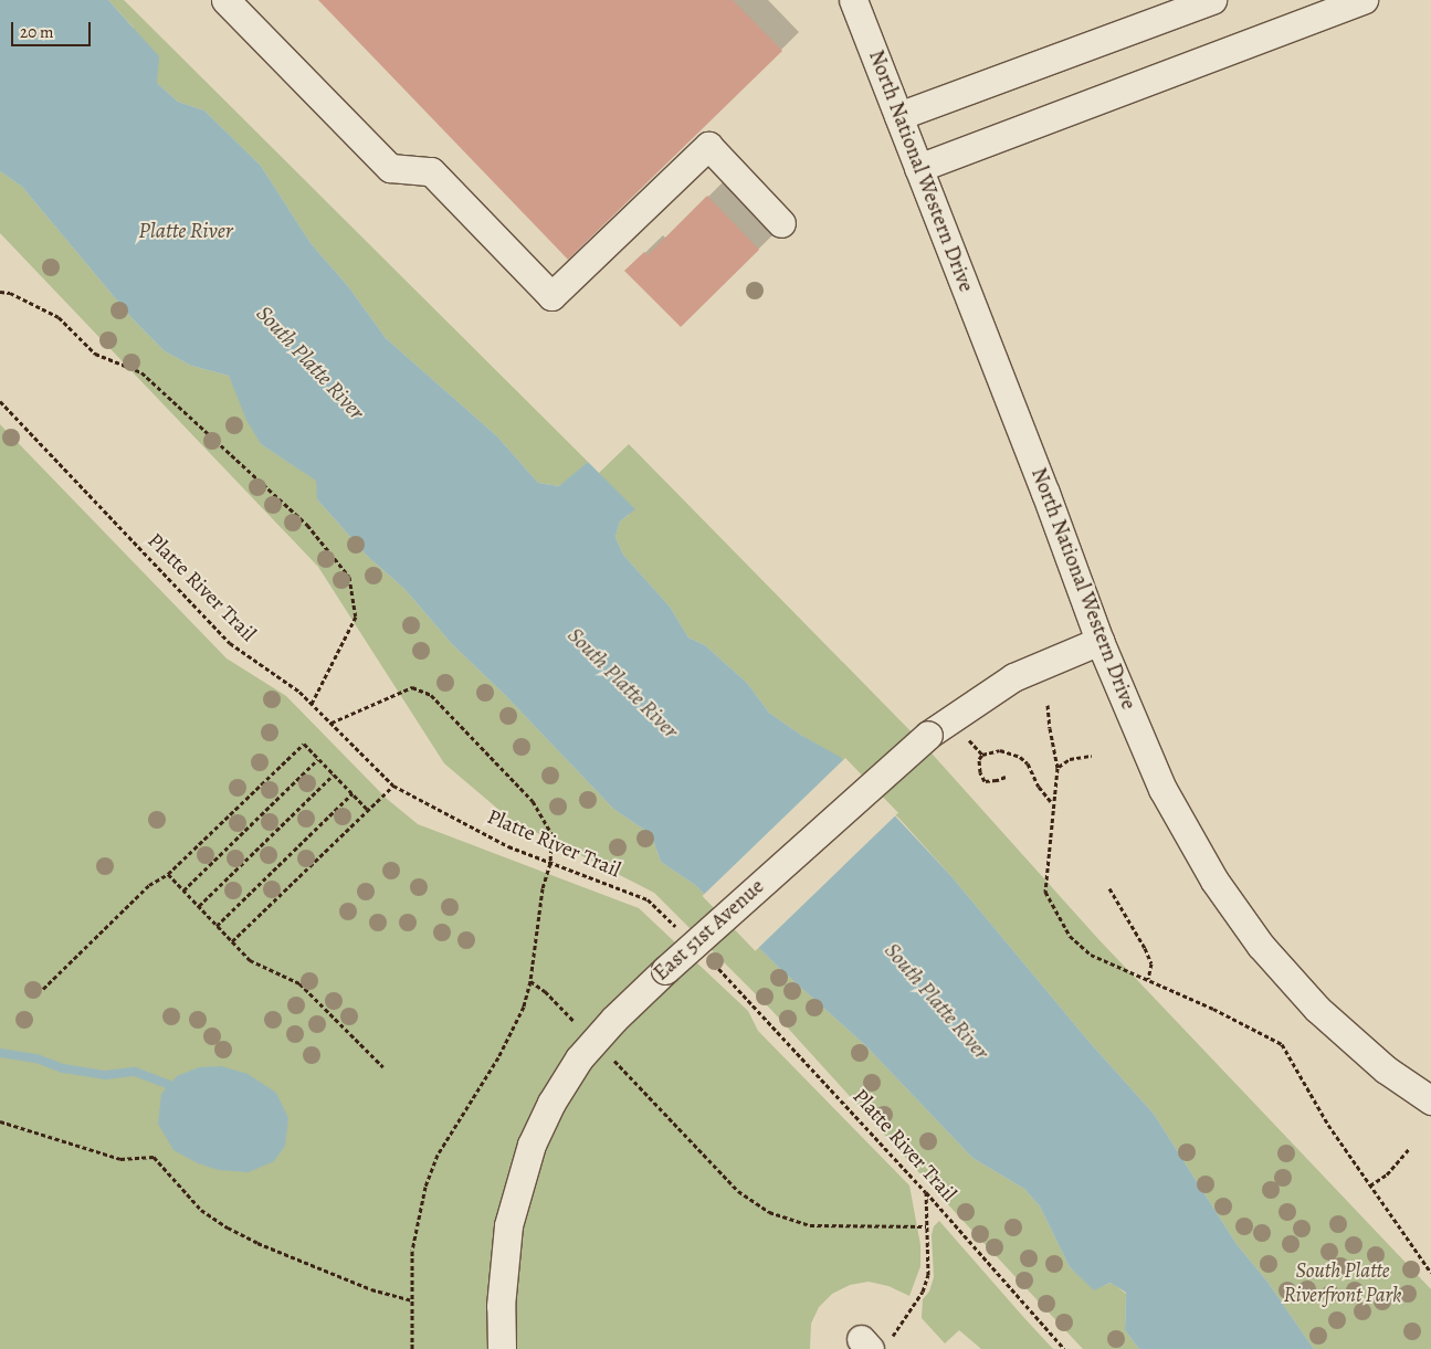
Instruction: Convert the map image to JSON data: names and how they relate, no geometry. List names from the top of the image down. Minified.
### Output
{"streets":{"street":["North National Western Drive","East 51st Avenue"],"path":["Platte River Trail"]},"crossings":[["North National Western Drive","East 51st Avenue"]],"water":["Platte River","South Platte River"],"parks":["South Platte Riverfront Park"],"scale_bar":"20 m"}
